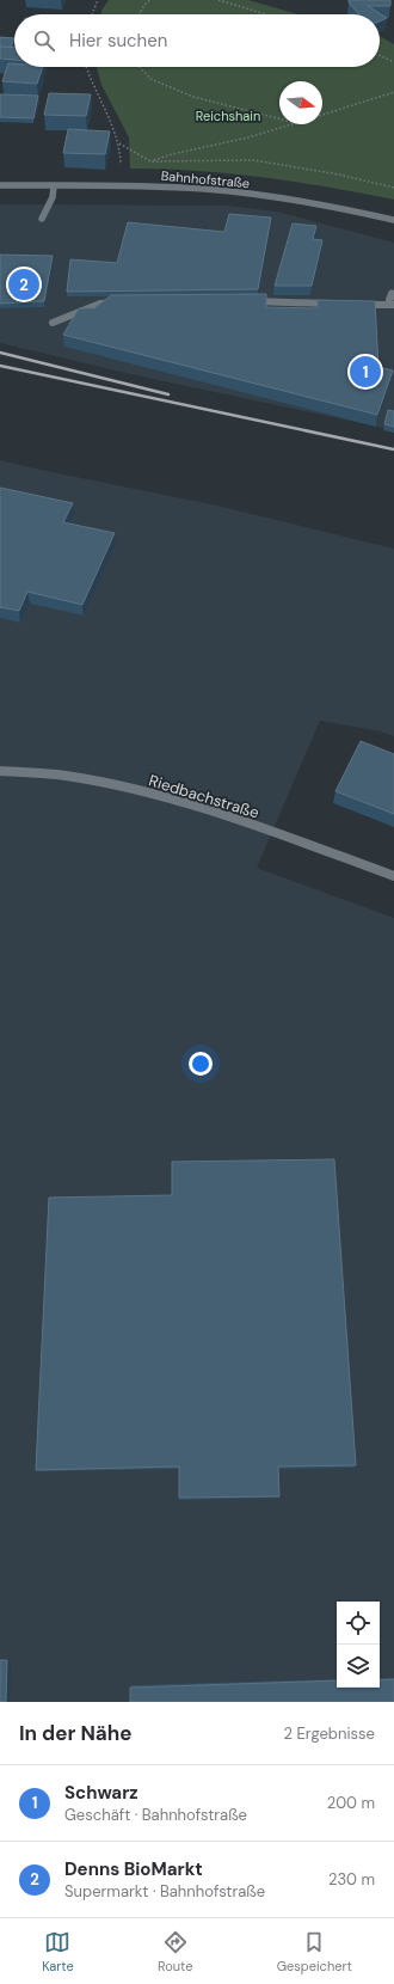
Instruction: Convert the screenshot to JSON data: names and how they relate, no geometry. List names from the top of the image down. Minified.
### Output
{"streets":{"street":["Bahnhofstraße","Riedbachstraße"]},"parks":["Reichshain"],"north":"right","page":{"search":"Hier suchen","pins":["2","1"],"heading":["In der Nähe","2 Ergebnisse"],"list":[{"mark":"1","name":"Schwarz","note":"Geschäft · Bahnhofstraße","value":"200 m"},{"mark":"2","name":"Denns BioMarkt","note":"Supermarkt · Bahnhofstraße","value":"230 m"}],"nav":["Karte","Route","Gespeichert"]}}
